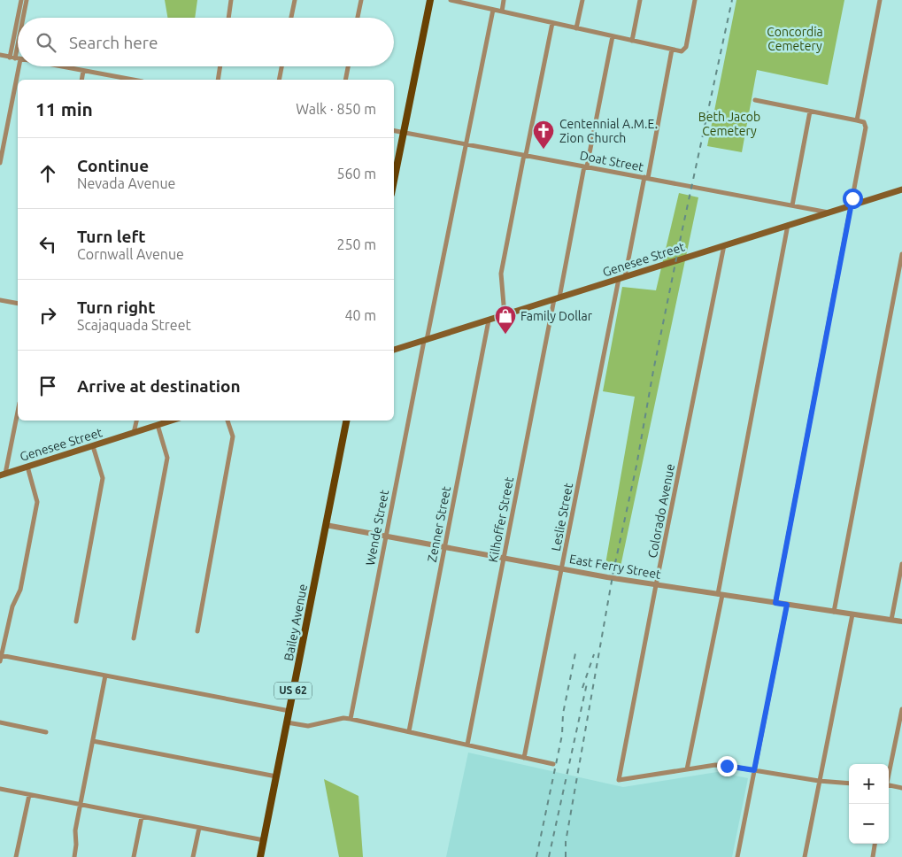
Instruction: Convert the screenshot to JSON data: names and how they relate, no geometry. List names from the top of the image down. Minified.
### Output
{"streets":{"main road":["Genesee Street","Bailey Avenue","US 62"],"street":["Doat Street","Colorado Avenue","Leslie Street","Kilhoffer Street","Zenner Street","Wende Street","East Ferry Street"]},"crossings":[["Doat Street","Genesee Street"],["Doat Street","Leslie Street"],["Doat Street","Kilhoffer Street"],["Doat Street","Wende Street"],["Genesee Street","Colorado Avenue"],["Genesee Street","Leslie Street"],["Genesee Street","Kilhoffer Street"],["Genesee Street","Zenner Street"],["Genesee Street","Wende Street"],["Colorado Avenue","East Ferry Street"],["Leslie Street","East Ferry Street"],["Kilhoffer Street","East Ferry Street"],["Zenner Street","East Ferry Street"],["Wende Street","East Ferry Street"],["East Ferry Street","Bailey Avenue"]],"parks":["Concordia Cemetery","Beth Jacob Cemetery"],"places":{"church":["Centennial A.M.E. Zion Church"],"shop":["Family Dollar"]},"page":{"search":"Search here","heading":["11 min","Walk · 850 m"],"list":[["Continue","Nevada Avenue","560 m"],["Turn left","Cornwall Avenue","250 m"],["Turn right","Scajaquada Street","40 m"],"Arrive at destination"],"map_buttons":["+","−"]}}
